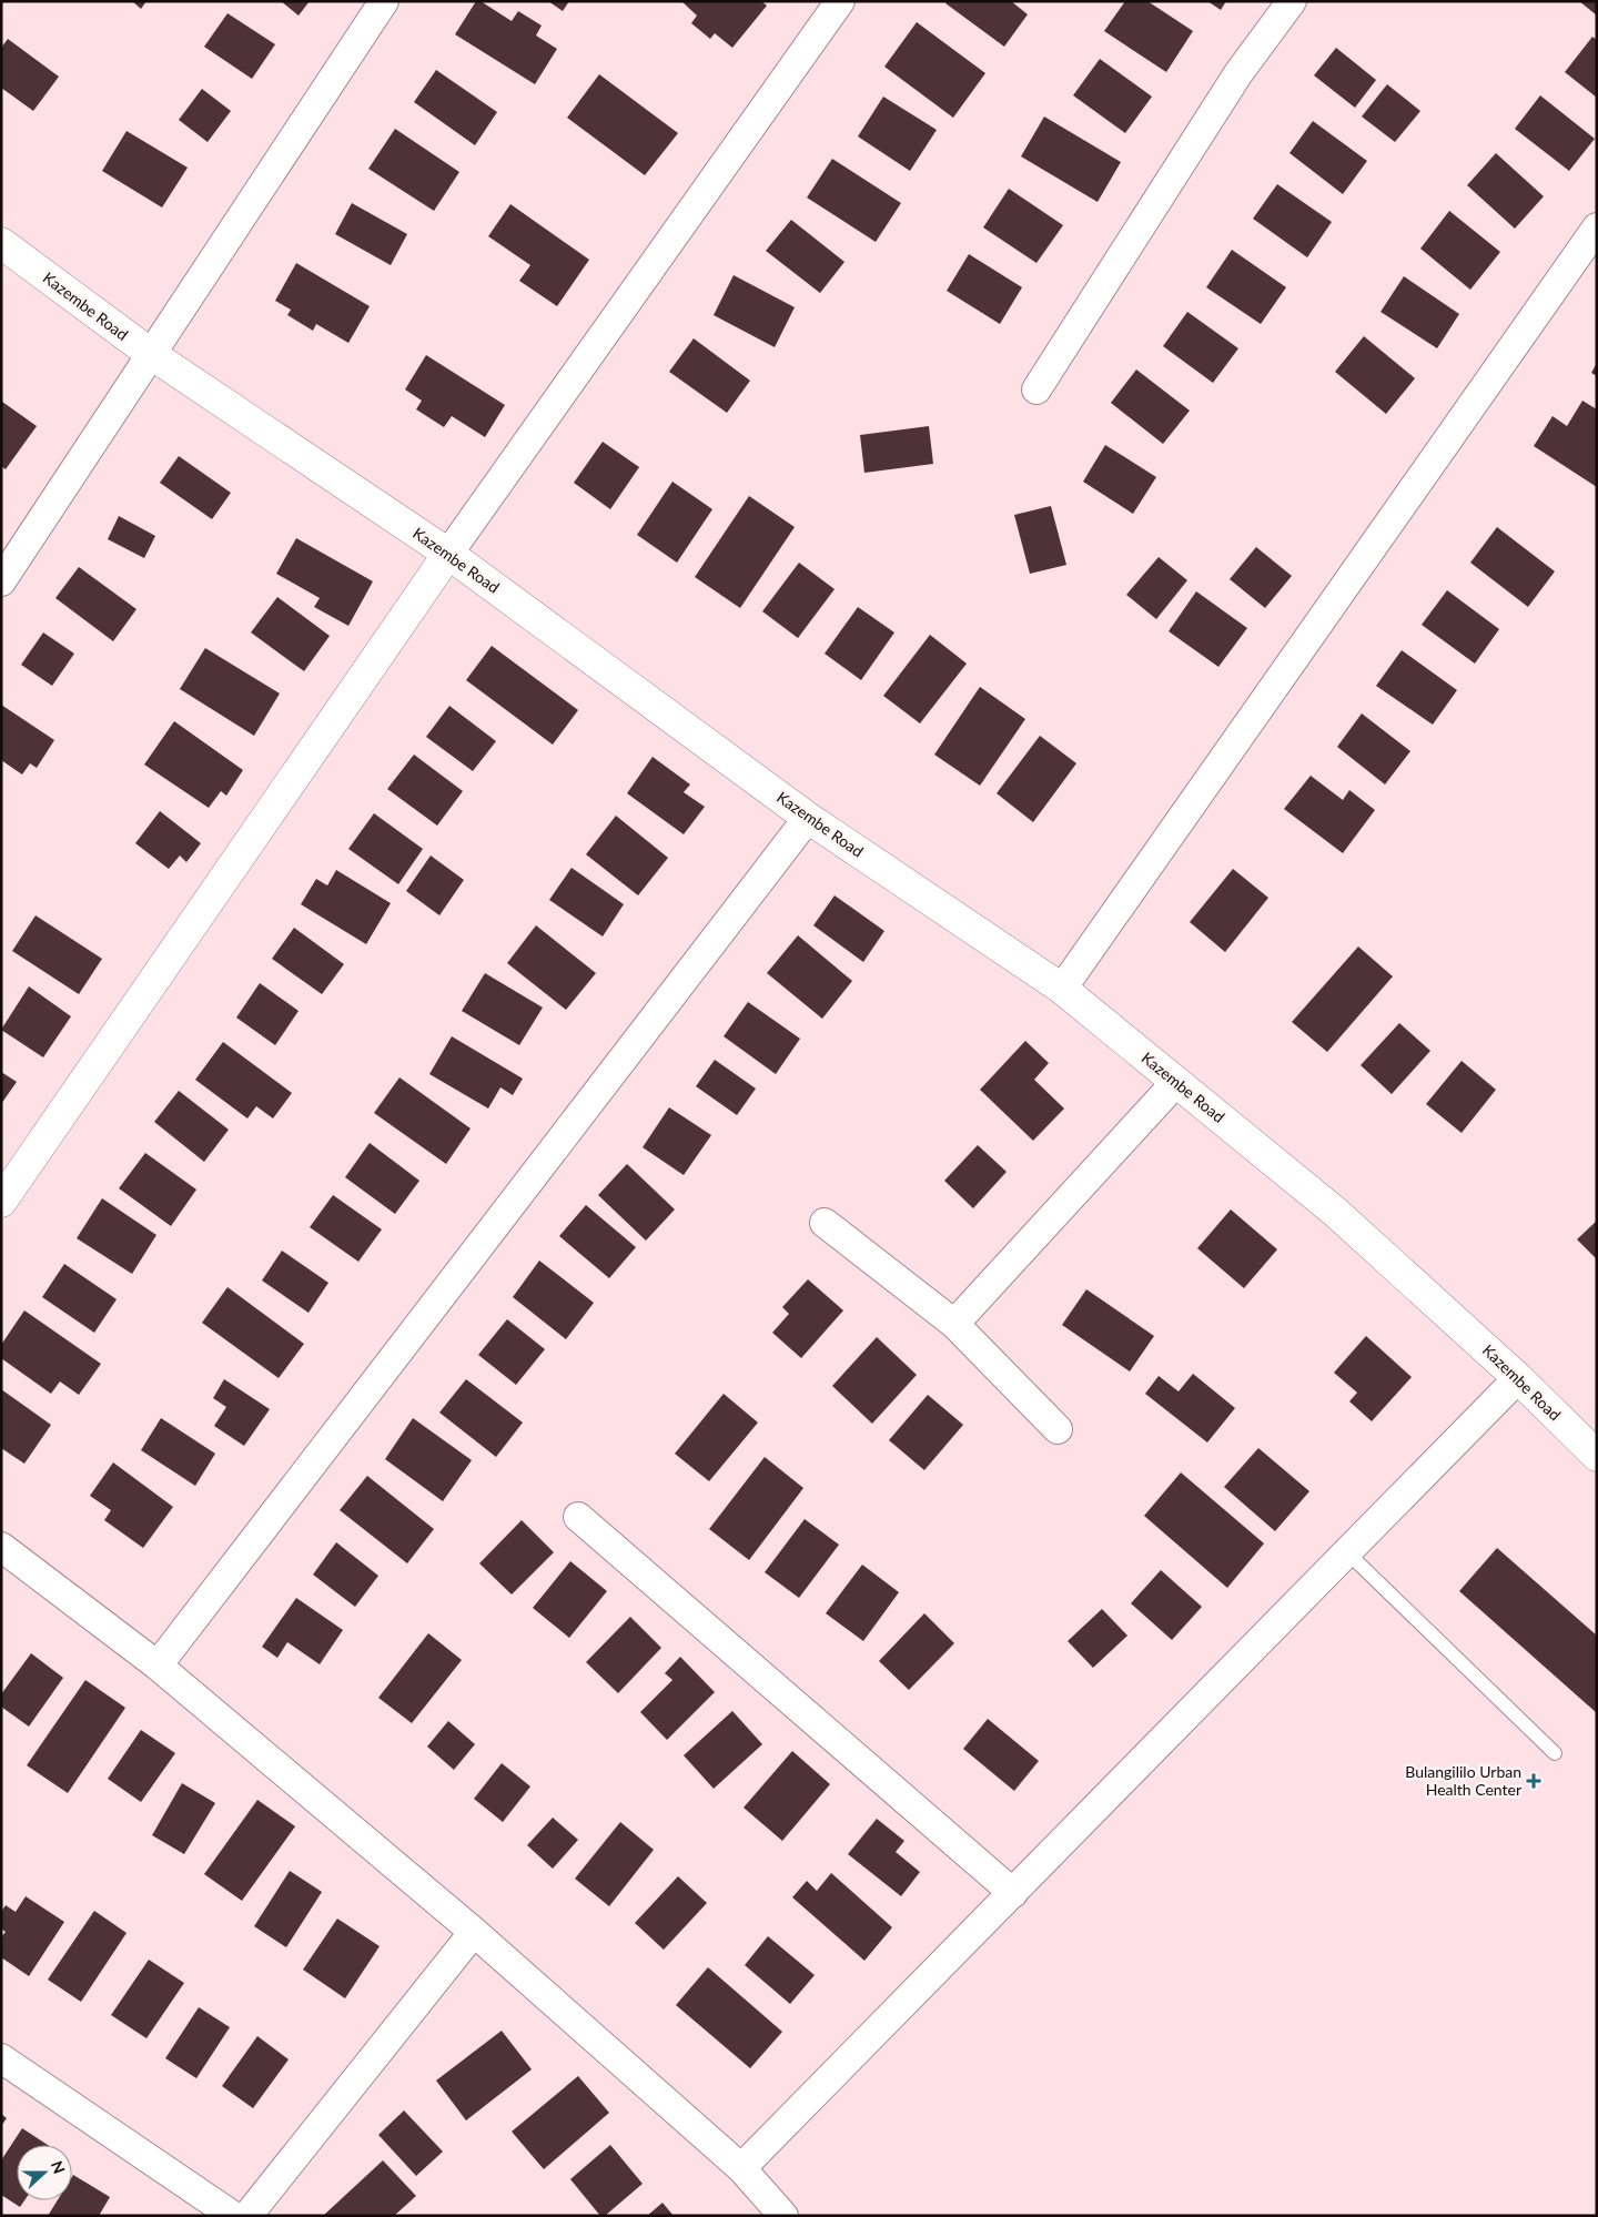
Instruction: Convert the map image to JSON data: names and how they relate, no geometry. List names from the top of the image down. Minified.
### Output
{"streets":{"main road":["Kazembe Road"]},"places":{"health":["Bulangililo Urban Health Center"]},"north":"right"}
